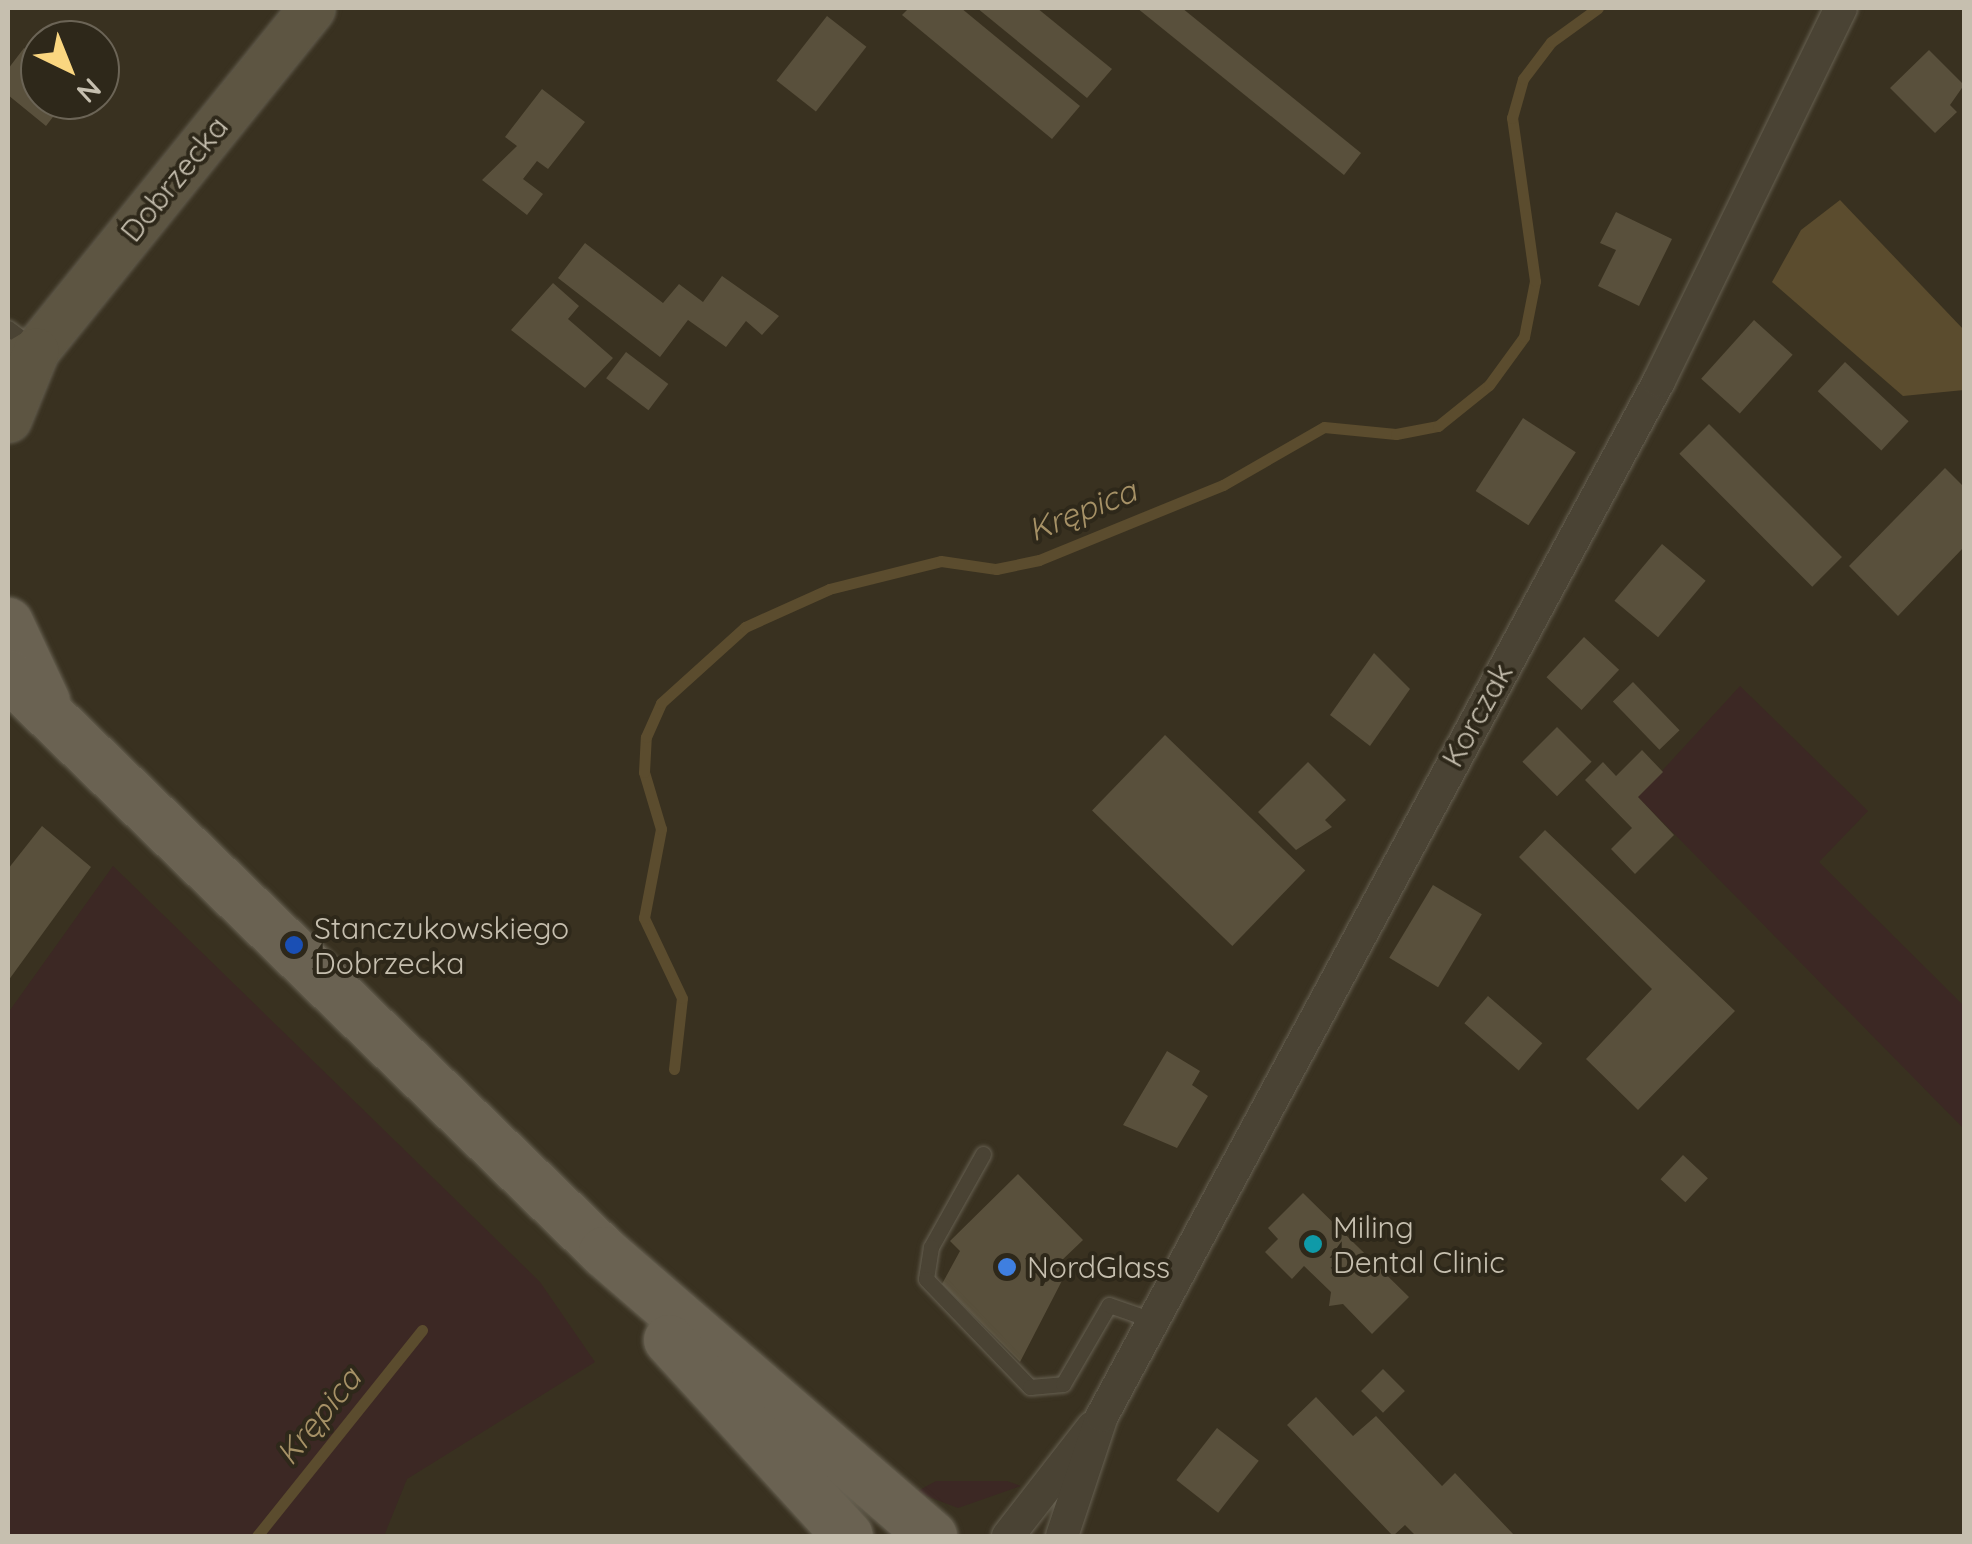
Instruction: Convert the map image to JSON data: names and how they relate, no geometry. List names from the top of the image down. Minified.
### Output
{"streets":{"street":["Dobrzecka","Korczak"]},"water":["Krępica"],"places":["Stanczukowskiego Dobrzecka","Miling Dental Clinic","NordGlass"],"north":"bottom right"}
